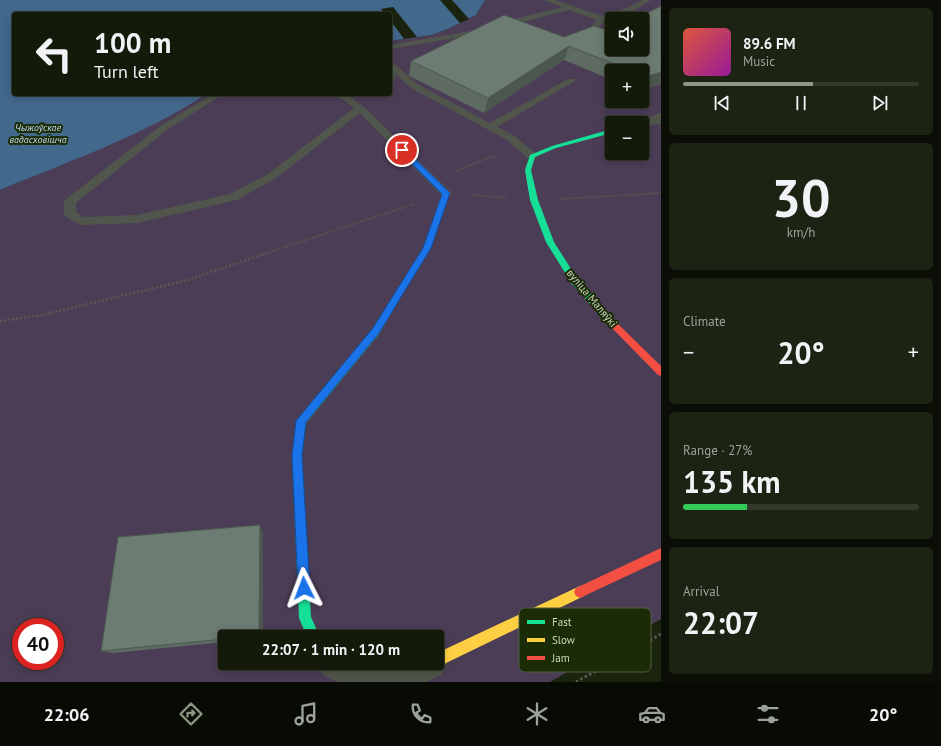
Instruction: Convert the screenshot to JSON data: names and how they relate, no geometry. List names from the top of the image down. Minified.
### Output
{"streets":{"street":["вуліца Маляўкі"]},"water":["Чыжоўскае вадасховішча"],"legend":["Fast","Slow","Jam"],"page":{"map_buttons":["+","−"],"turn":["100 m","Turn left"],"song":["89.6 FM","Music"],"tile":[["30","km/h"],"Climate",["Range · 27%","135 km"],["Arrival","22:07"]],"heat":["−","20°","+"],"limit":"40","trip":"22:07 · 1 min · 120 m","tabs":["22:06","20°"]}}
